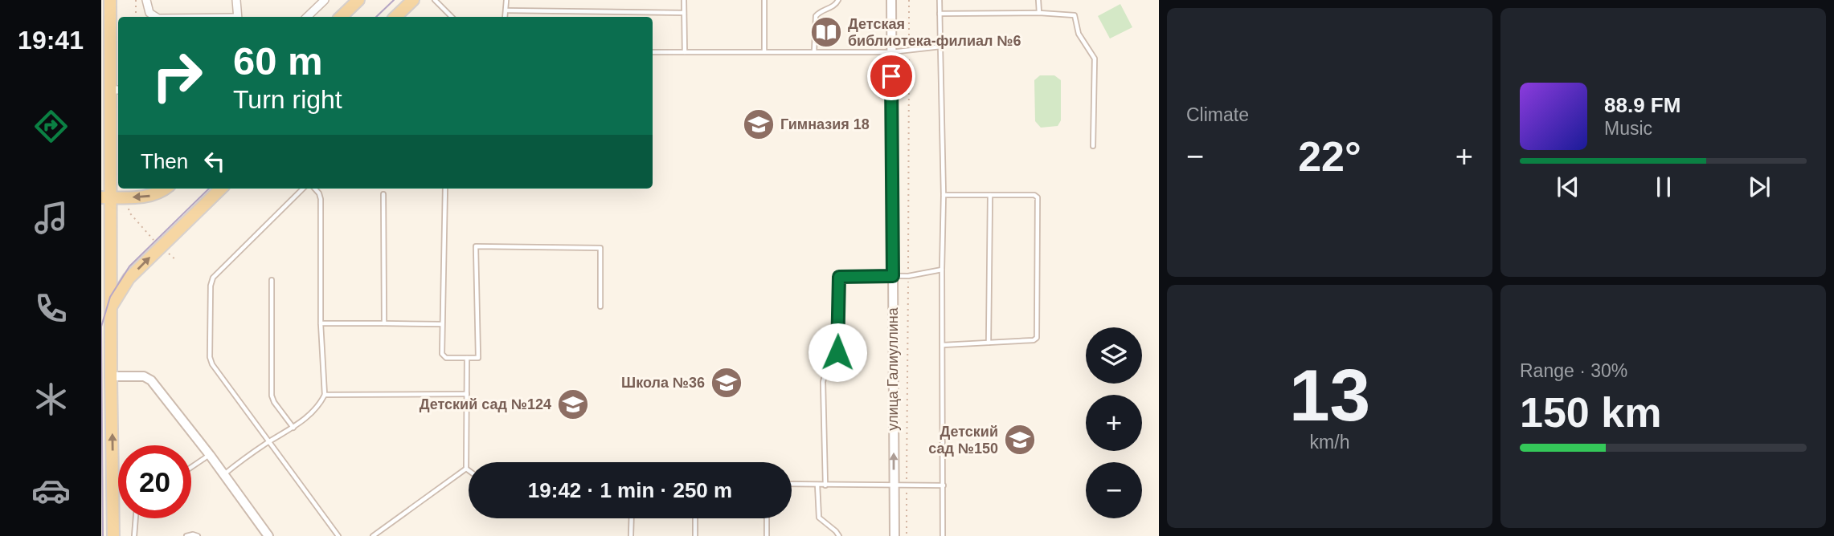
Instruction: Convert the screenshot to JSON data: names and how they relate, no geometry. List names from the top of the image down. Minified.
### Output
{"streets":{"street":["улица Галиуллина"]},"one_way":["улица Галиуллина"],"places":{"library":["Детская библиотека-филиал №6"],"school or university":["Гимназия 18","Школа №36","Детский сад №124","Детский сад №150"]},"page":{"tabs":"19:41","tile":["Climate",["13","km/h"],["Range · 30%","150 km"]],"turn":["60 m","Turn right"],"song":["88.9 FM","Music"],"heat":["−","22°","+"],"then":"Then","map_buttons":["+","−"],"limit":"20","trip":"19:42 · 1 min · 250 m"}}
